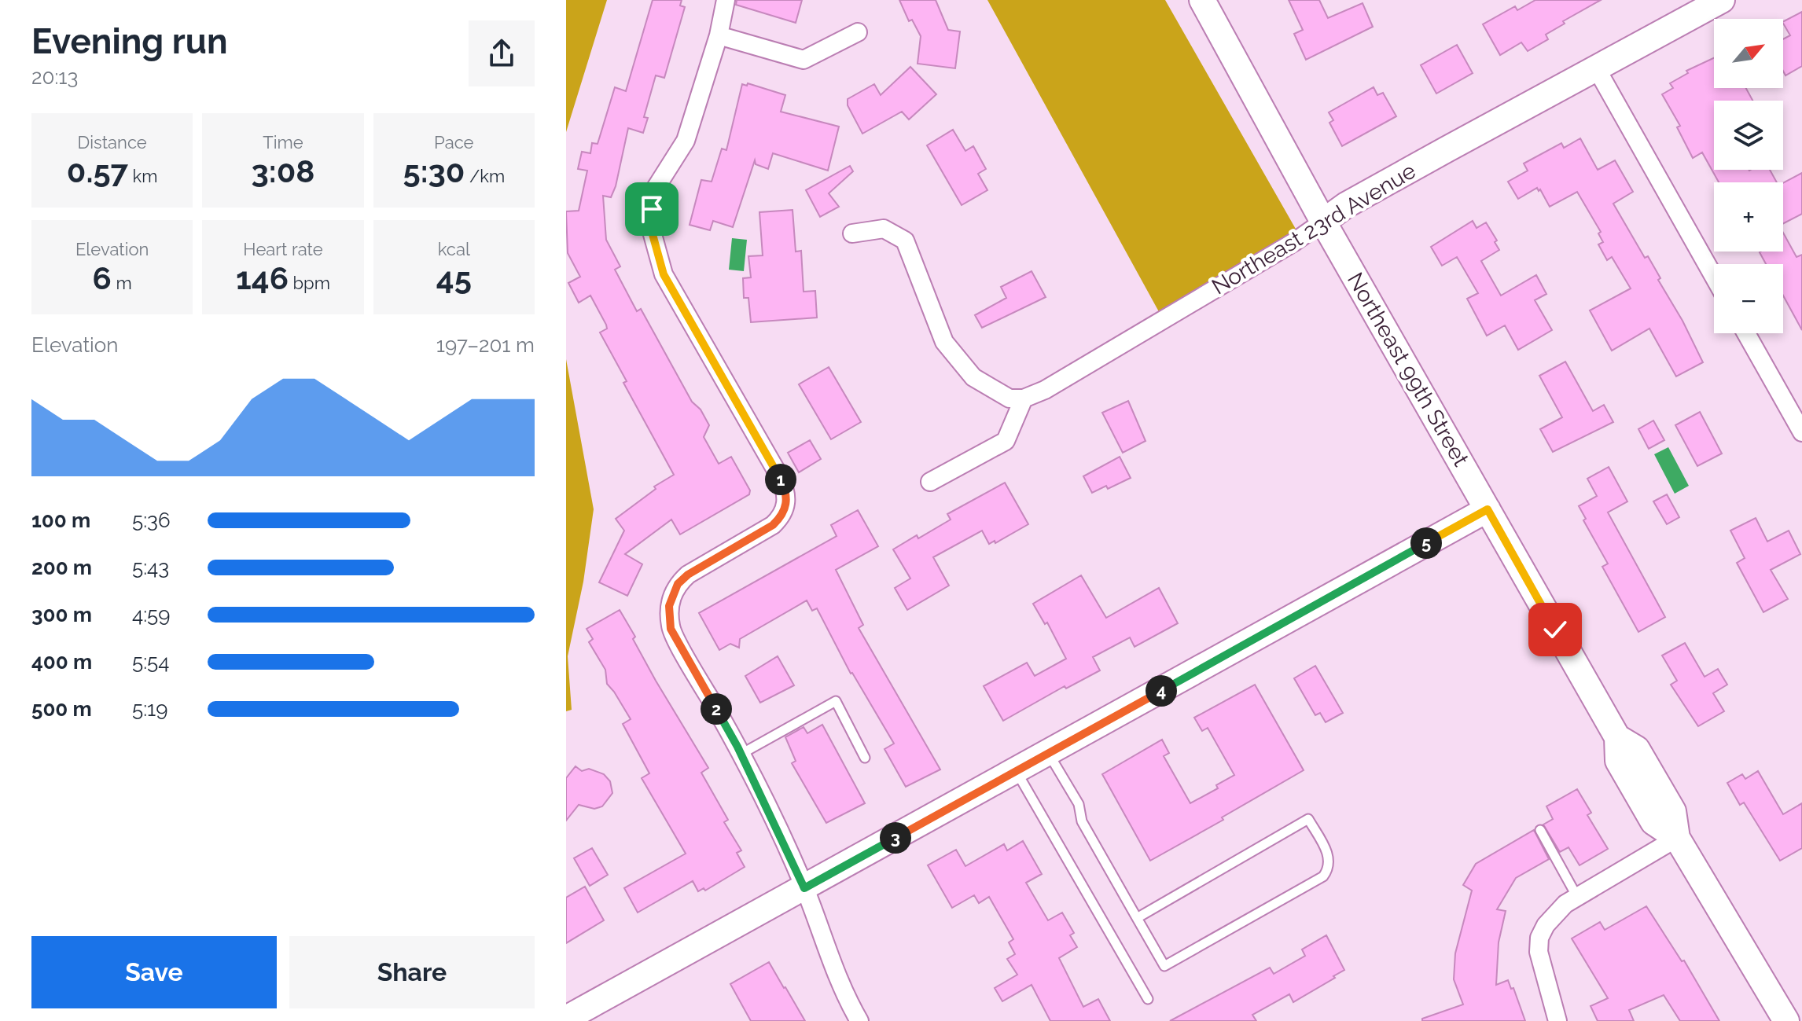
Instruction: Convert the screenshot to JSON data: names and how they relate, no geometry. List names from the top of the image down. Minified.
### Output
{"streets":{"street":["Northeast 23rd Avenue","Northeast 99th Street"]},"crossings":[["Northeast 23rd Avenue","Northeast 99th Street"]],"north":"top right","page":{"heading":["Evening run","20:13"],"map_buttons":["+","−"],"stats":[["Distance","0.57 km"],["Time","3:08"],["Pace","5:30 /km"],["Elevation","6 m"],["Heart rate","146 bpm"],["kcal","45"]],"chart":["Elevation","197–201 m"],"pins":["1","5","4","2","3"],"list":[{"name":"100 m","note":"5:36"},{"name":"200 m","note":"5:43"},{"name":"300 m","note":"4:59"},{"name":"400 m","note":"5:54"},{"name":"500 m","note":"5:19"}],"buttons":["Save","Share"]}}
